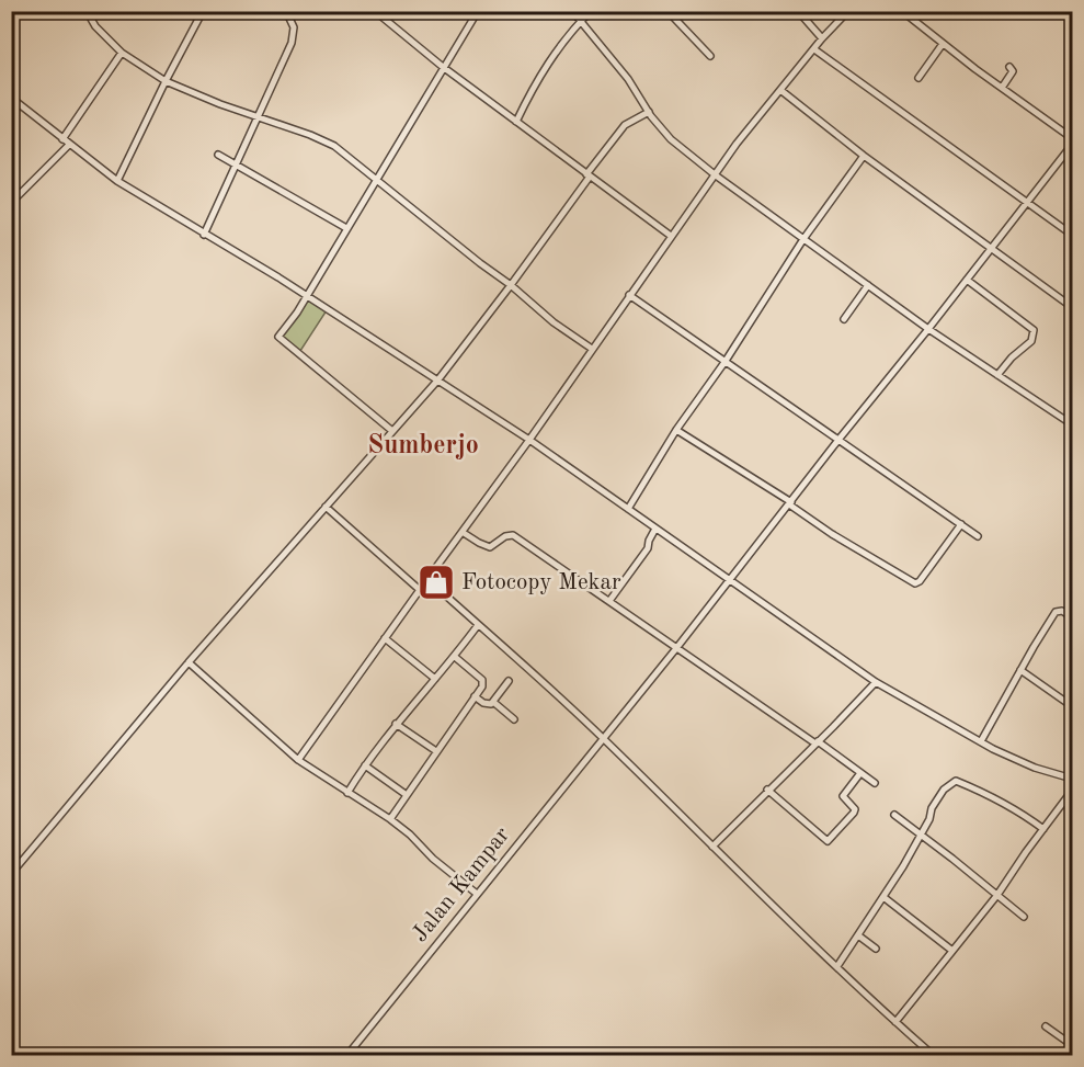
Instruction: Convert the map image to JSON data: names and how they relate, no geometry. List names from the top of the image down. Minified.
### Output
{"streets":{"street":["Jalan Kampar"]},"districts":["Sumberjo"],"places":{"shop":["Fotocopy Mekar"]}}
